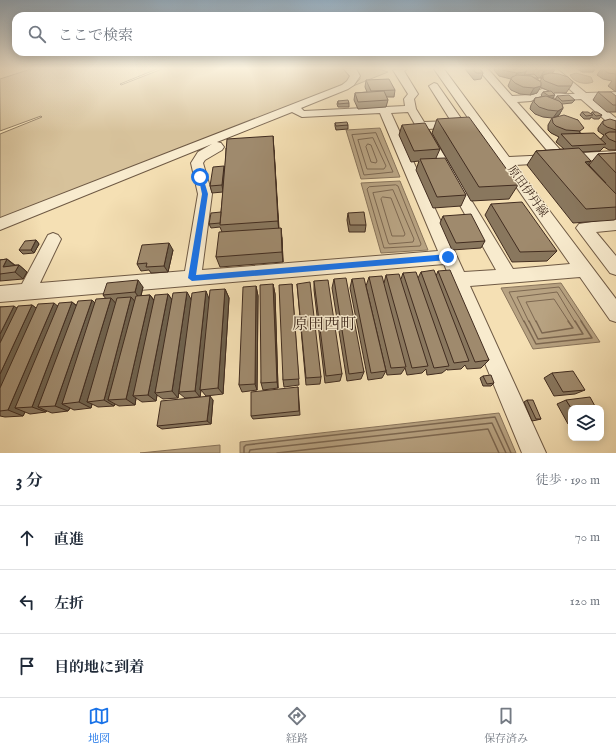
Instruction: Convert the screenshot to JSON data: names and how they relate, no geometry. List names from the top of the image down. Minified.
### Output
{"streets":{"street":["原田伊丹線"]},"districts":["原田西町"],"page":{"search":"ここで検索","heading":["3 分","徒歩 · 190 m"],"list":[["直進","70 m"],["左折","120 m"],"目的地に到着"],"nav":["地図","経路","保存済み"]}}
